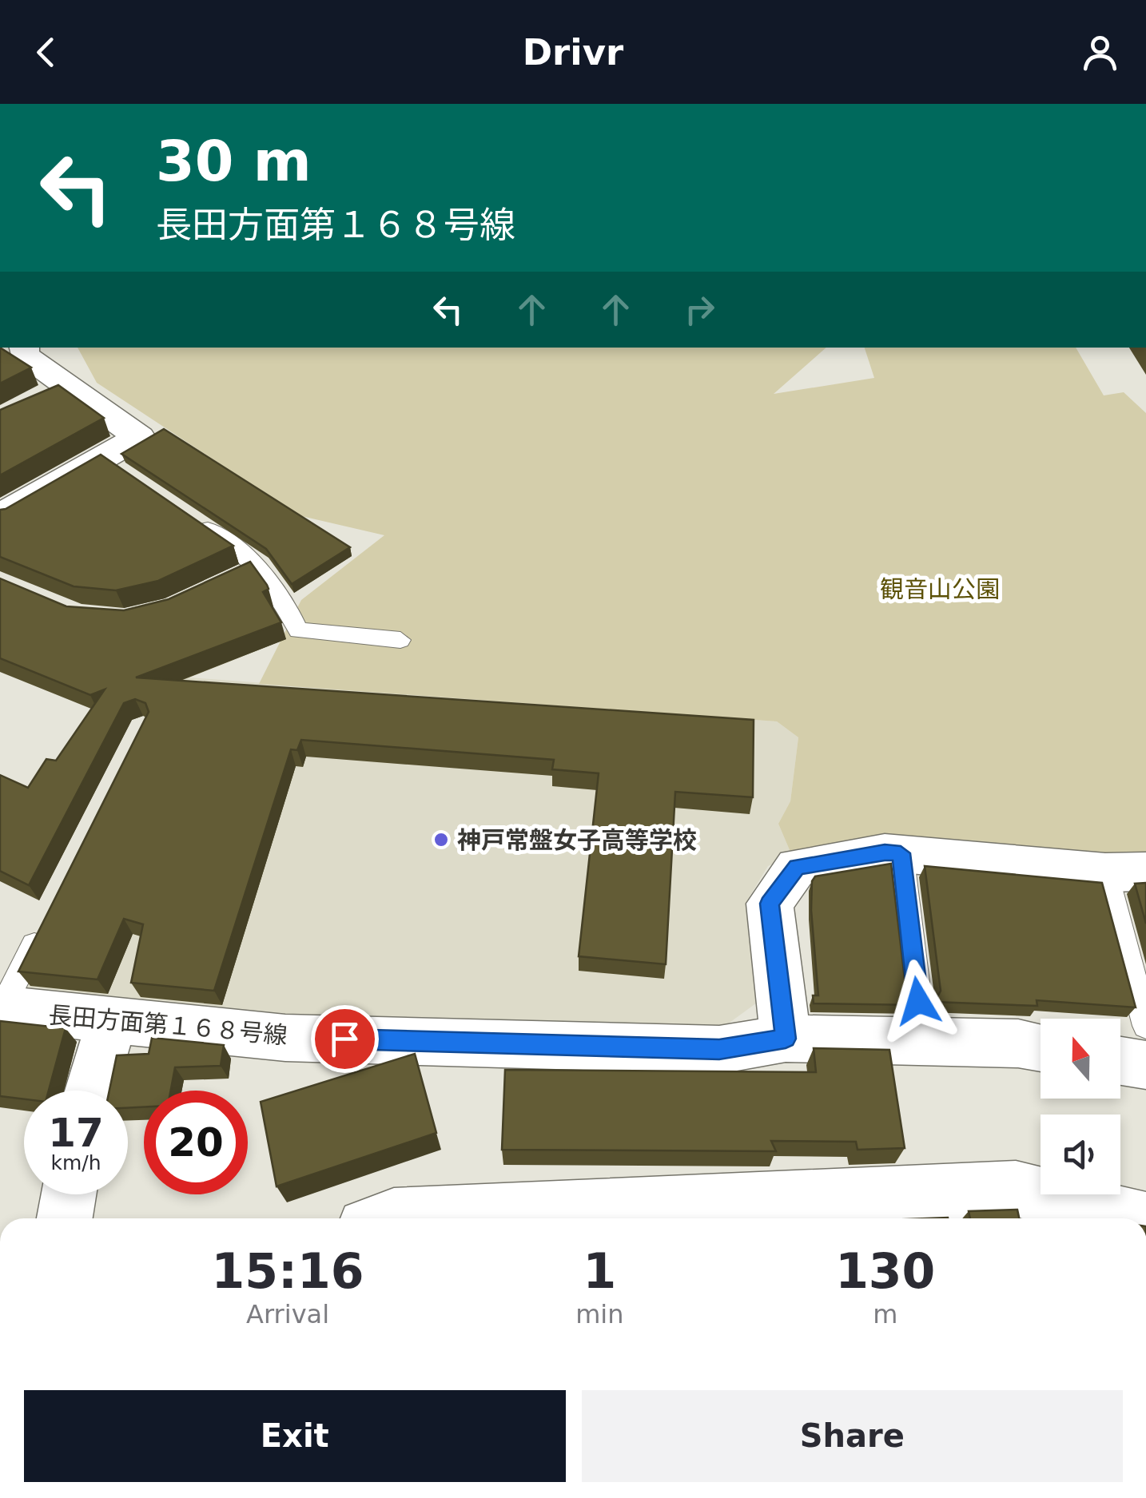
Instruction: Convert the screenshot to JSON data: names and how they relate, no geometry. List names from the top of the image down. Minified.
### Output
{"streets":{"street":["長田方面第１６８号線"]},"parks":["観音山公園"],"places":["神戸常盤女子高等学校"],"north":"top","page":{"header":"Drivr","turn":["30 m","長田方面第１６８号線"],"speed":"17 km/h","limit":"20","eta":["15:16","Arrival","1","min","130","m"],"buttons":["Exit","Share"]}}
